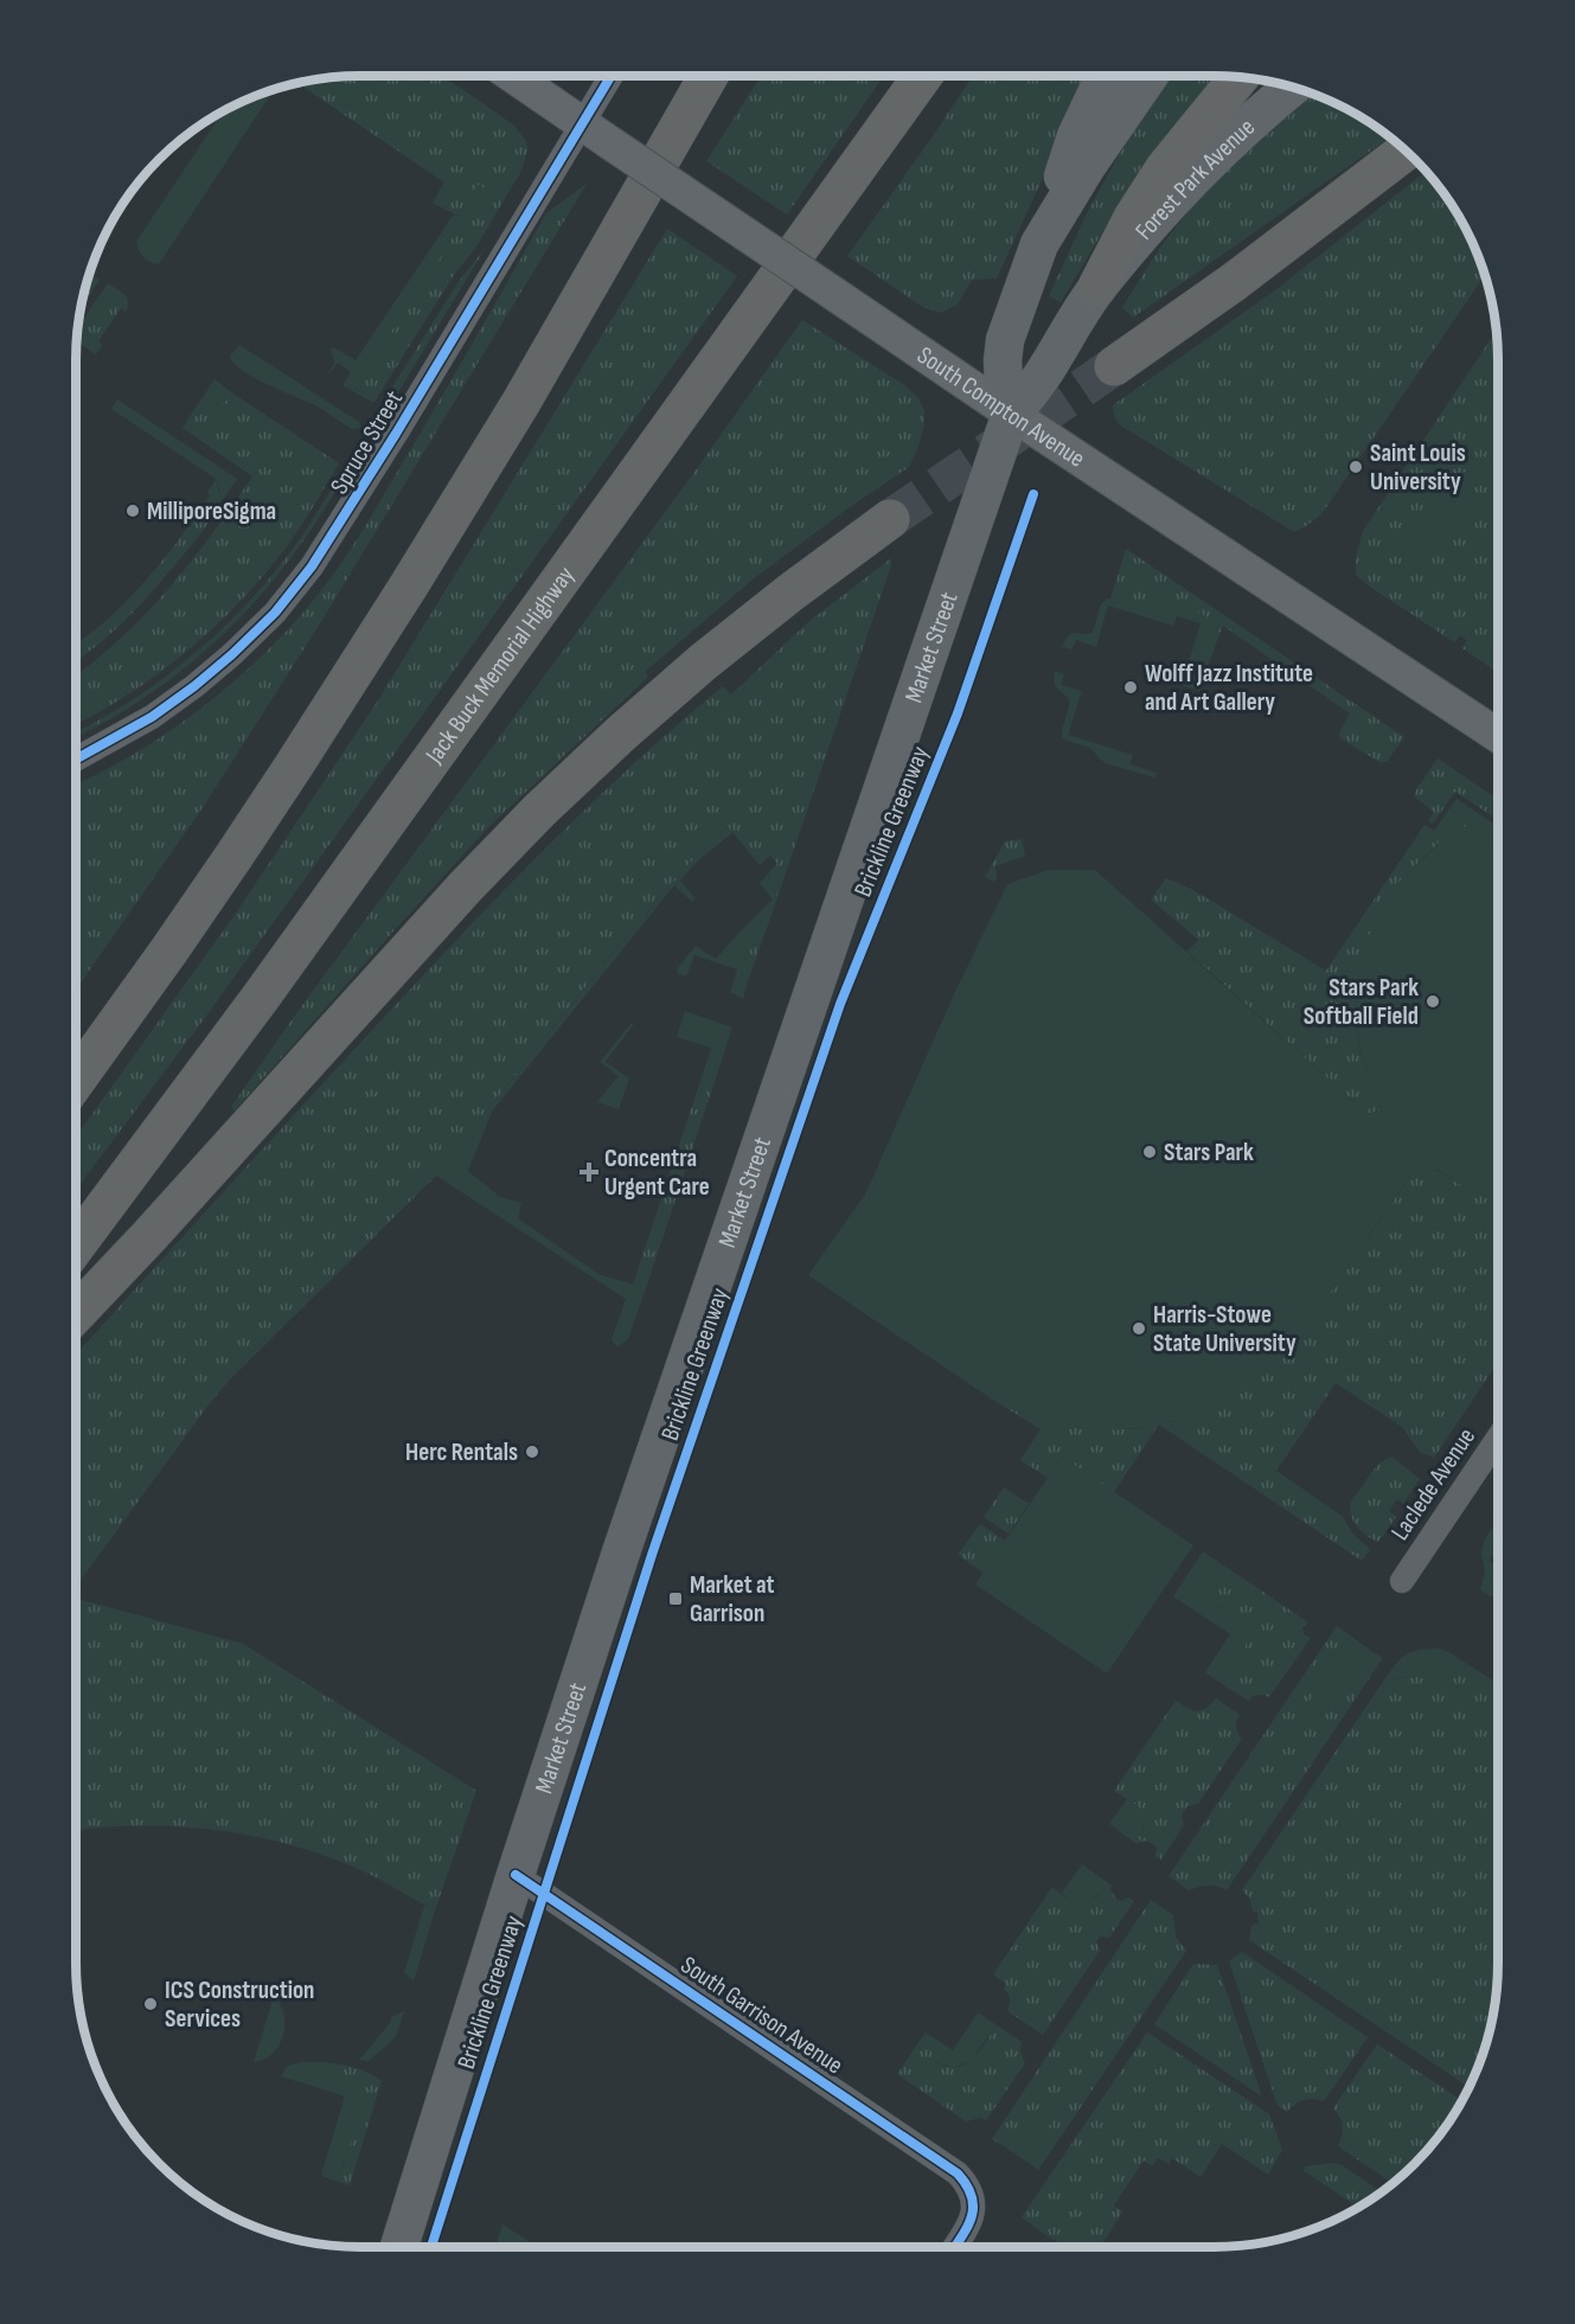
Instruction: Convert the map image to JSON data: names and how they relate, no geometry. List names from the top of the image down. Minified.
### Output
{"streets":{"highway":["Jack Buck Memorial Highway"],"main road":["Forest Park Avenue","South Compton Avenue","Market Street"],"street":["Spruce Street","Laclede Avenue","South Garrison Avenue"],"cycle path":["Brickline Greenway"]},"crossings":[["Forest Park Avenue","Market Street"],["South Compton Avenue","Spruce Street"],["South Compton Avenue","Market Street"],["Market Street","South Garrison Avenue"]],"places":{"other":["Saint Louis University","MilliporeSigma","Wolff Jazz Institute and Art Gallery","Stars Park Softball Field","Stars Park","Harris-Stowe State University","Herc Rentals","ICS Construction Services"],"health":["Concentra Urgent Care"],"transit":["Market at Garrison"]}}
